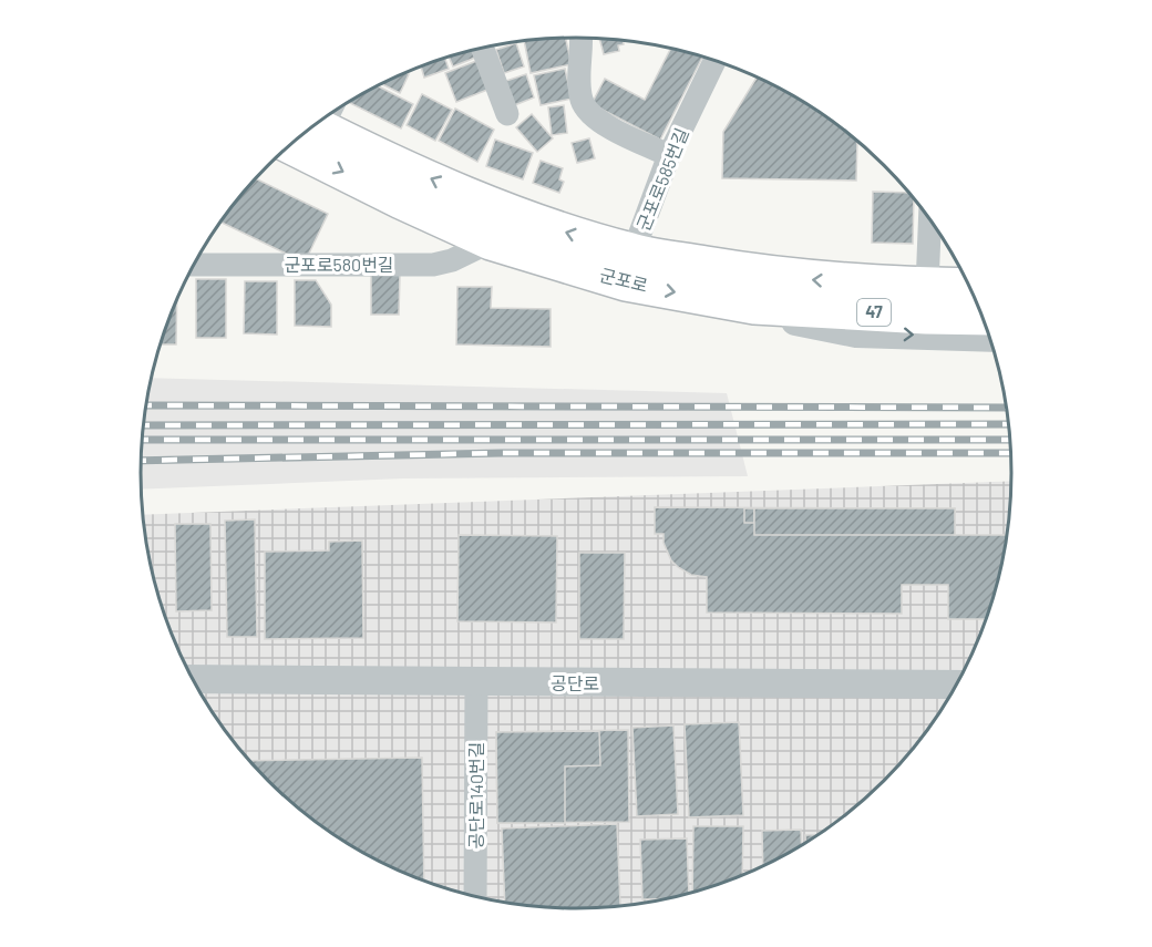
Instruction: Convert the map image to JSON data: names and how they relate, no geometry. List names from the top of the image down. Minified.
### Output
{"streets":{"main road":["군포로","47"],"street":["군포로585번길","군포로580번길","공단로","공단로140번길"]},"crossings":[["군포로585번길","군포로"],["군포로580번길","군포로"],["공단로","공단로140번길"]]}
